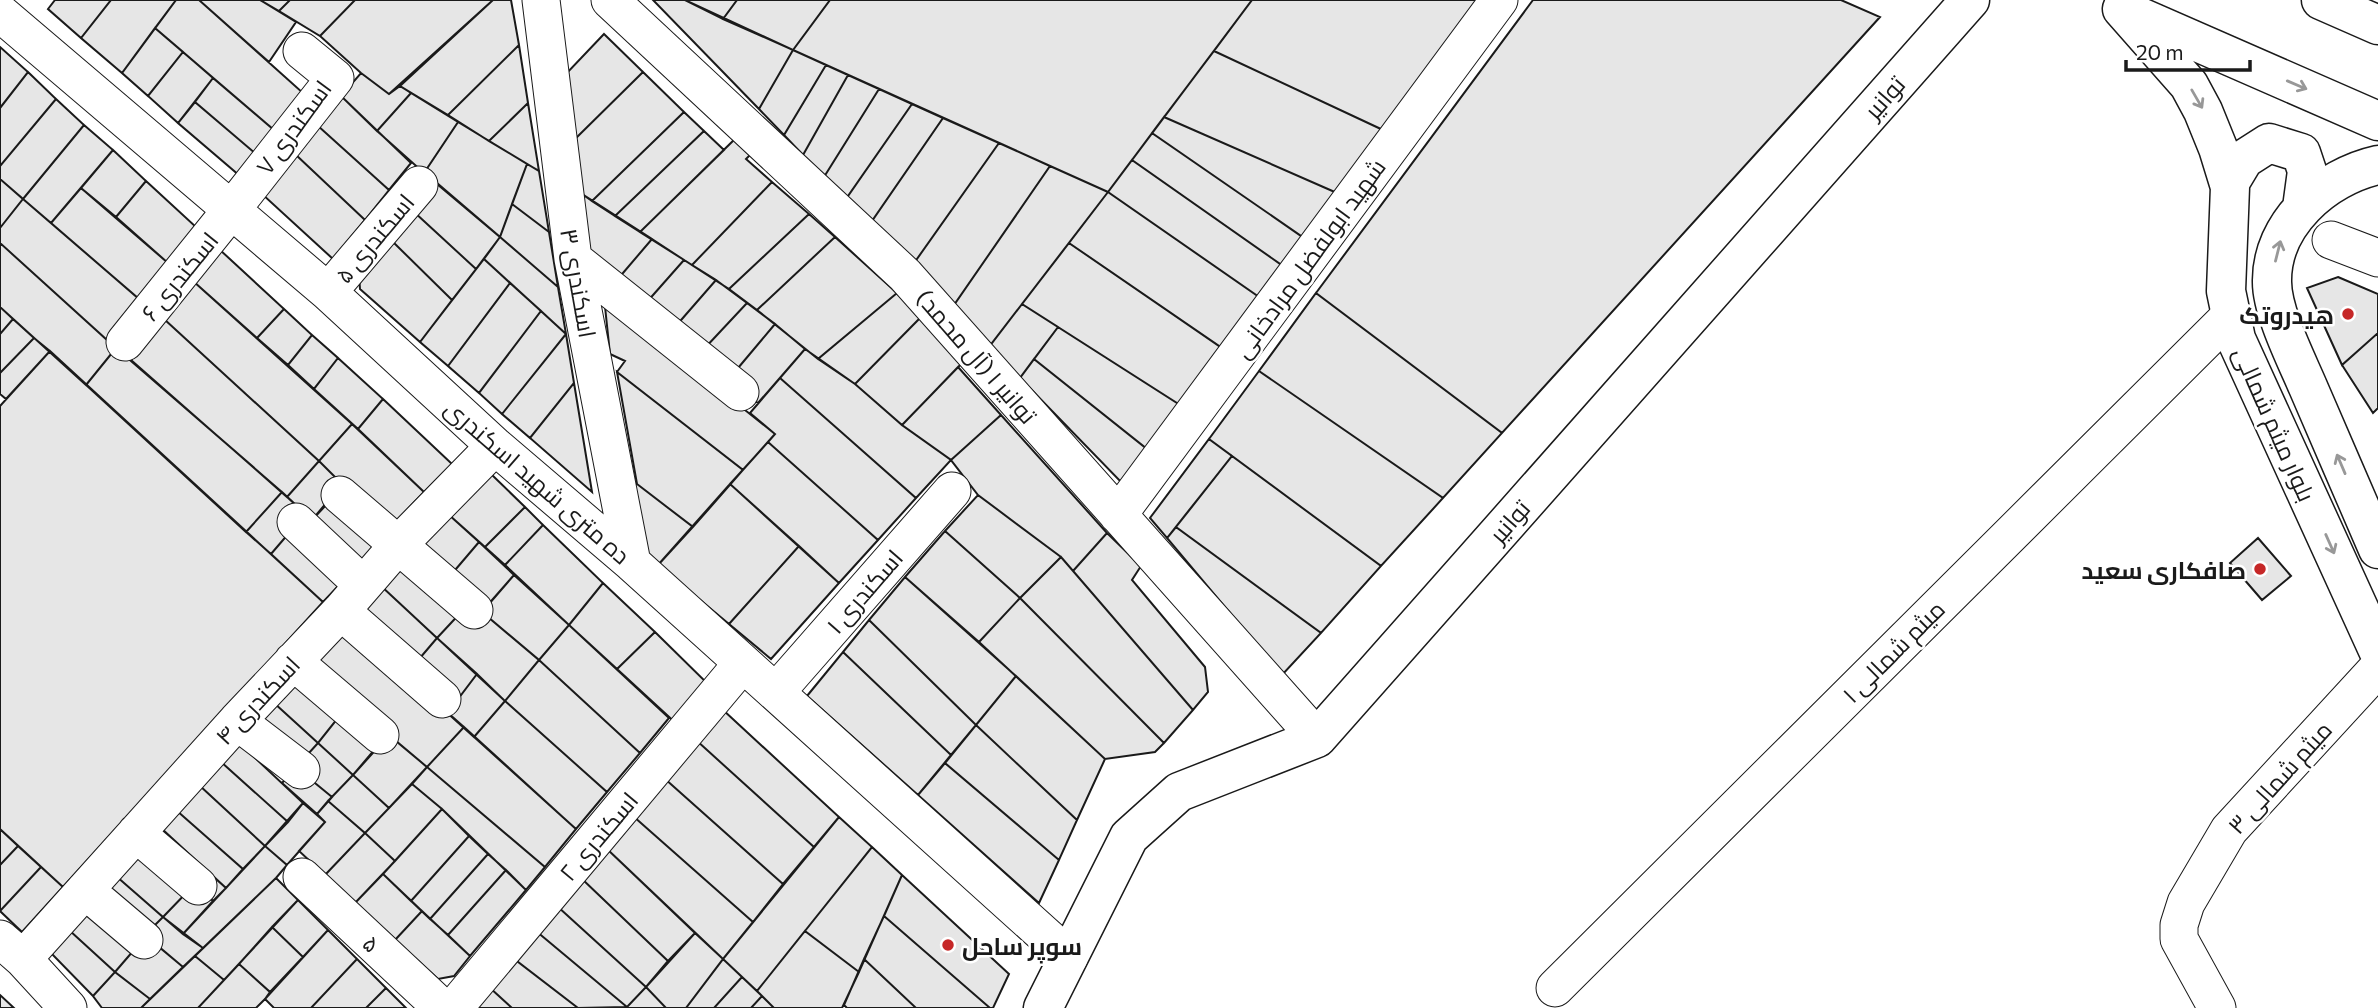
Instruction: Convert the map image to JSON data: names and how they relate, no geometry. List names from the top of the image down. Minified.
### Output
{"streets":{"main road":["توانیر","بلوار میثم شمالی"],"street":["اسکندری ۷","اسکندری ۵","شهید ابولفضل مرادخانی","اسکندری ۶","اسکندری ۳","توانیر ۱ (آل محمد)","ده متری شهید اسکندری","اسکندری ۱","میثم شمالی ۱","اسکندری ۴","میثم شمالی ۳","اسکندری ۲","۵"]},"crossings":[["توانیر","توانیر ۱ (آل محمد)"],["توانیر","ده متری شهید اسکندری"],["اسکندری ۷","اسکندری ۶"],["اسکندری ۷","ده متری شهید اسکندری"],["اسکندری ۵","ده متری شهید اسکندری"],["شهید ابولفضل مرادخانی","توانیر ۱ (آل محمد)"],["اسکندری ۶","ده متری شهید اسکندری"],["اسکندری ۳","ده متری شهید اسکندری"],["بلوار میثم شمالی","میثم شمالی ۱"],["ده متری شهید اسکندری","اسکندری ۱"],["ده متری شهید اسکندری","اسکندری ۴"],["ده متری شهید اسکندری","اسکندری ۲"]],"places":["هیدروتک","صافکاری سعید","سوپر ساحل"],"scale_bar":"20 m"}
